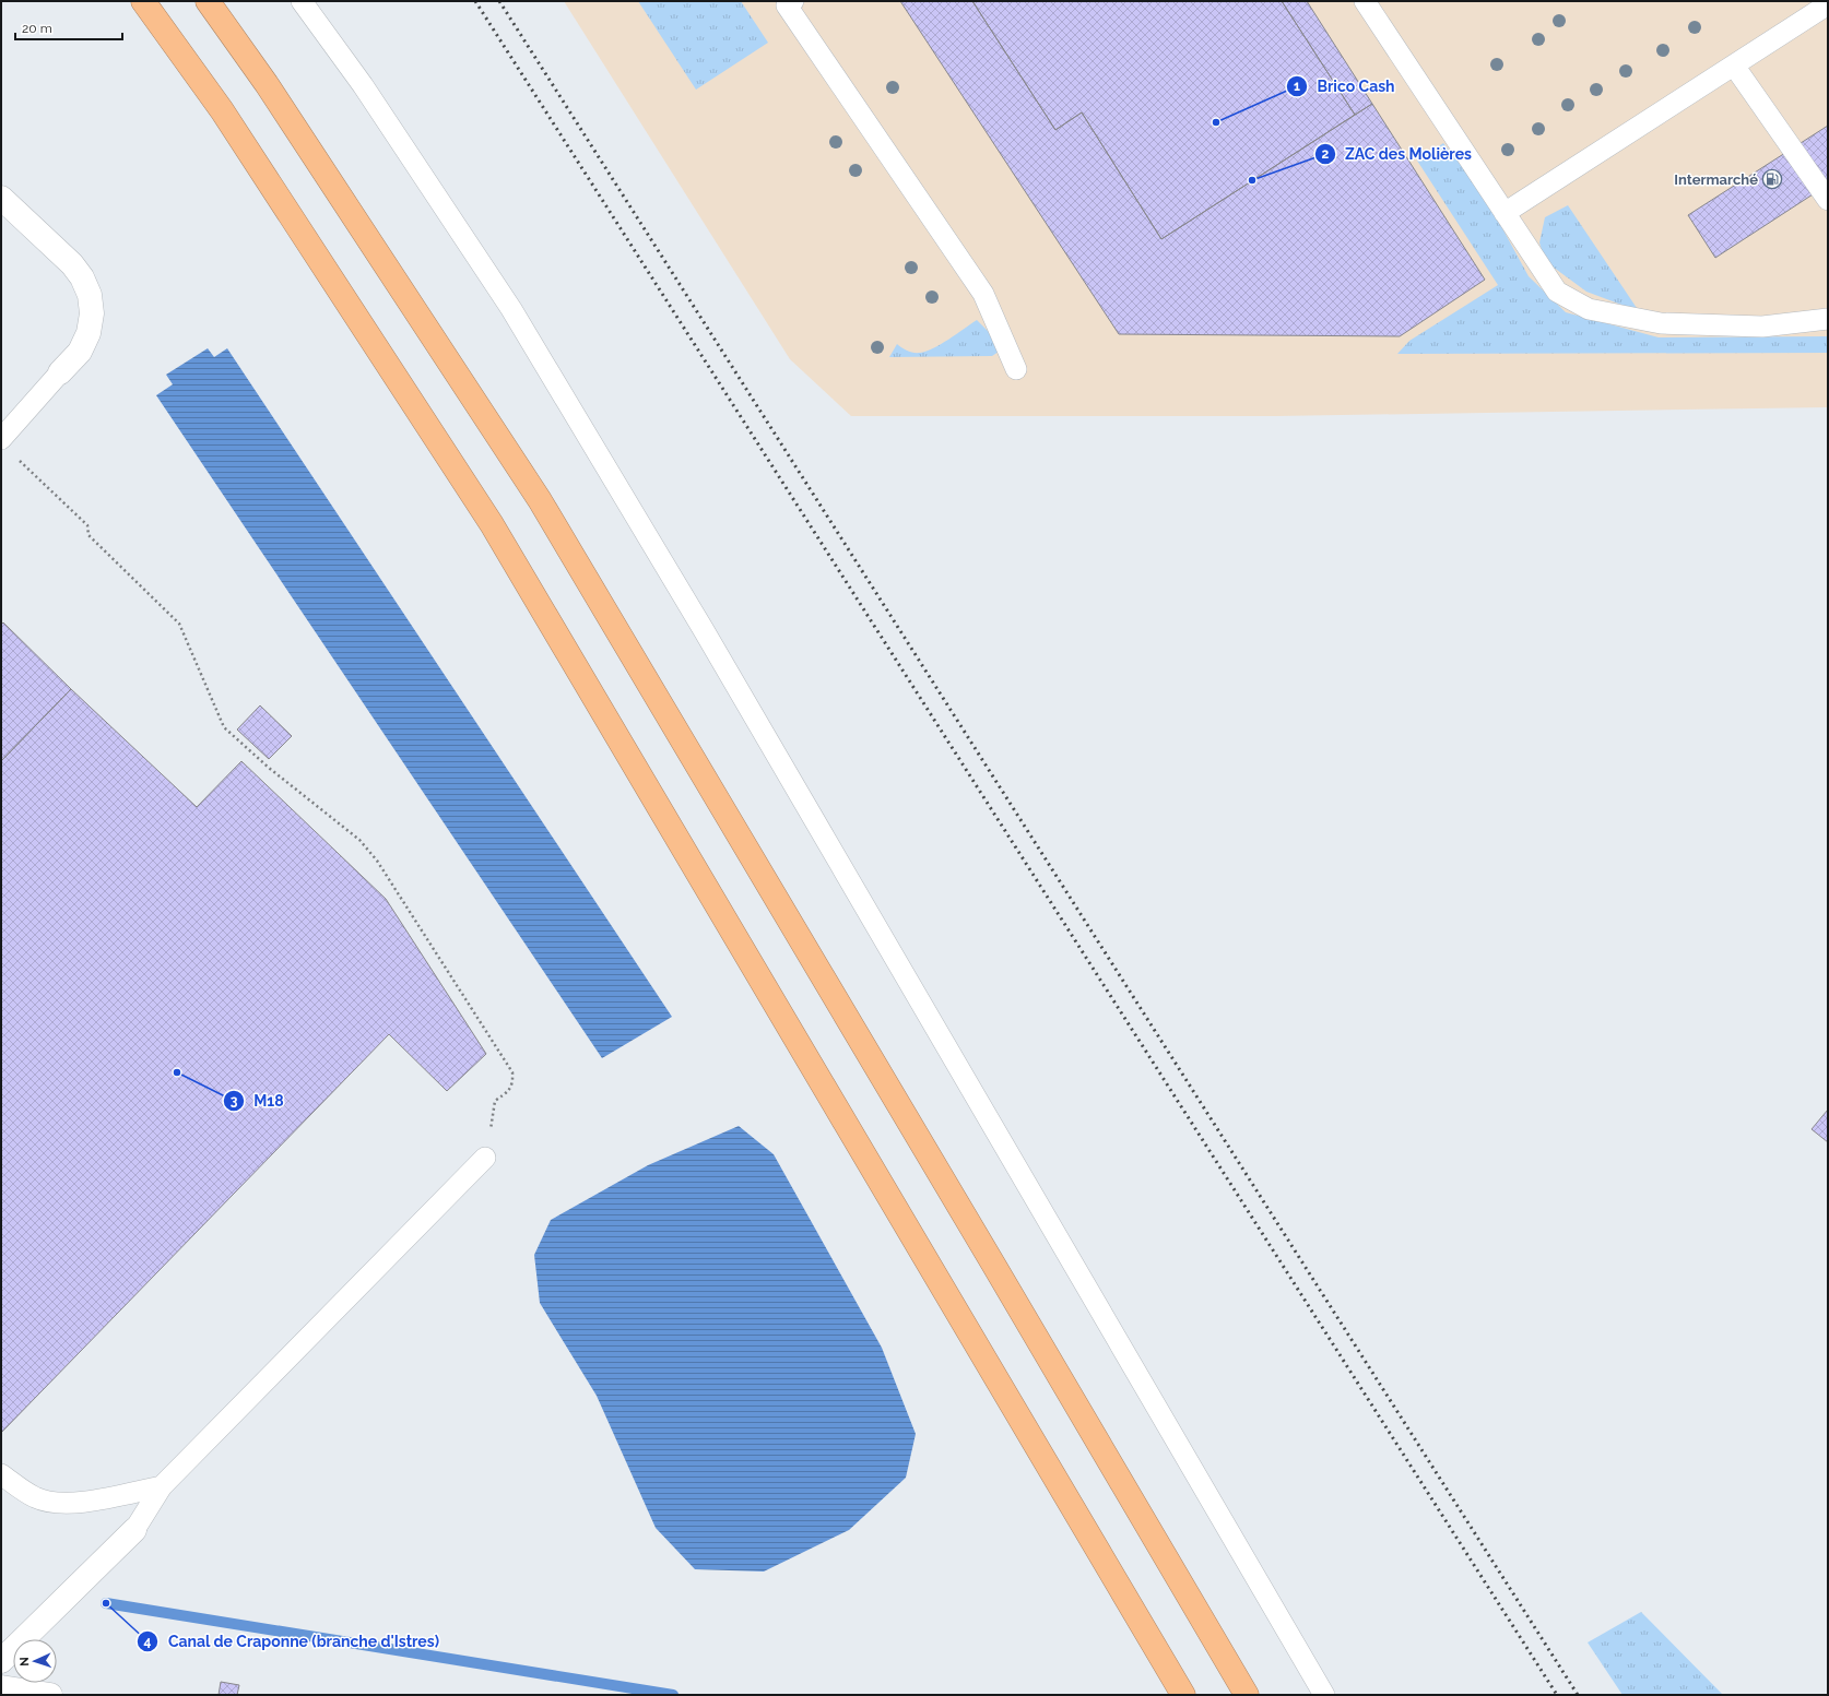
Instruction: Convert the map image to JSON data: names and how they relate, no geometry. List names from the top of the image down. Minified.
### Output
{"places":{"other":["Brico Cash","ZAC des Molières","M18","Canal de Craponne (branche d'Istres)"],"fuel station":["Intermarché"]},"scale_bar":"20 m","north":"left"}
